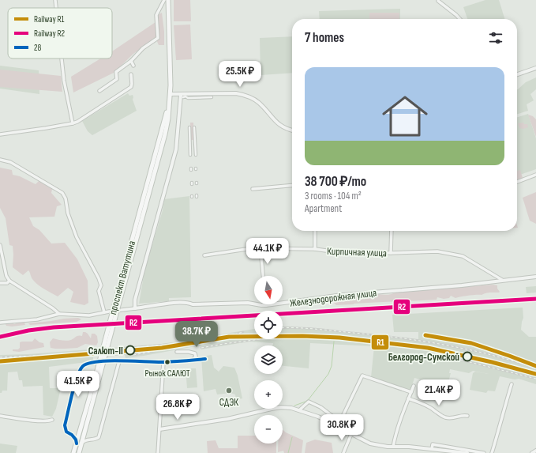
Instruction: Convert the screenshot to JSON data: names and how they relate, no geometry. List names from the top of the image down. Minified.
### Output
{"streets":{"main road":["проспект Ватутина"],"street":["Кирпичная улица","Железнодорожная улица"]},"crossings":[["Кирпичная улица","Железнодорожная улица"]],"places":["Салют-II","Белгород-Сумской","Рынок САЛЮТ","СДЭК"],"lines":["rail line R2","rail line R1","transit line 28"],"legend":["Railway R1","Railway R2","28"],"north":"bottom","page":{"heading":"7 homes","list":[{"name":"38 700 ₽/mo","note":"3 rooms · 104 m² · Apartment"}],"price":["25.5K ₽","44.1K ₽","38.7K ₽","41.5K ₽","21.4K ₽","26.8K ₽","30.8K ₽"],"map_buttons":["+","−"]}}
